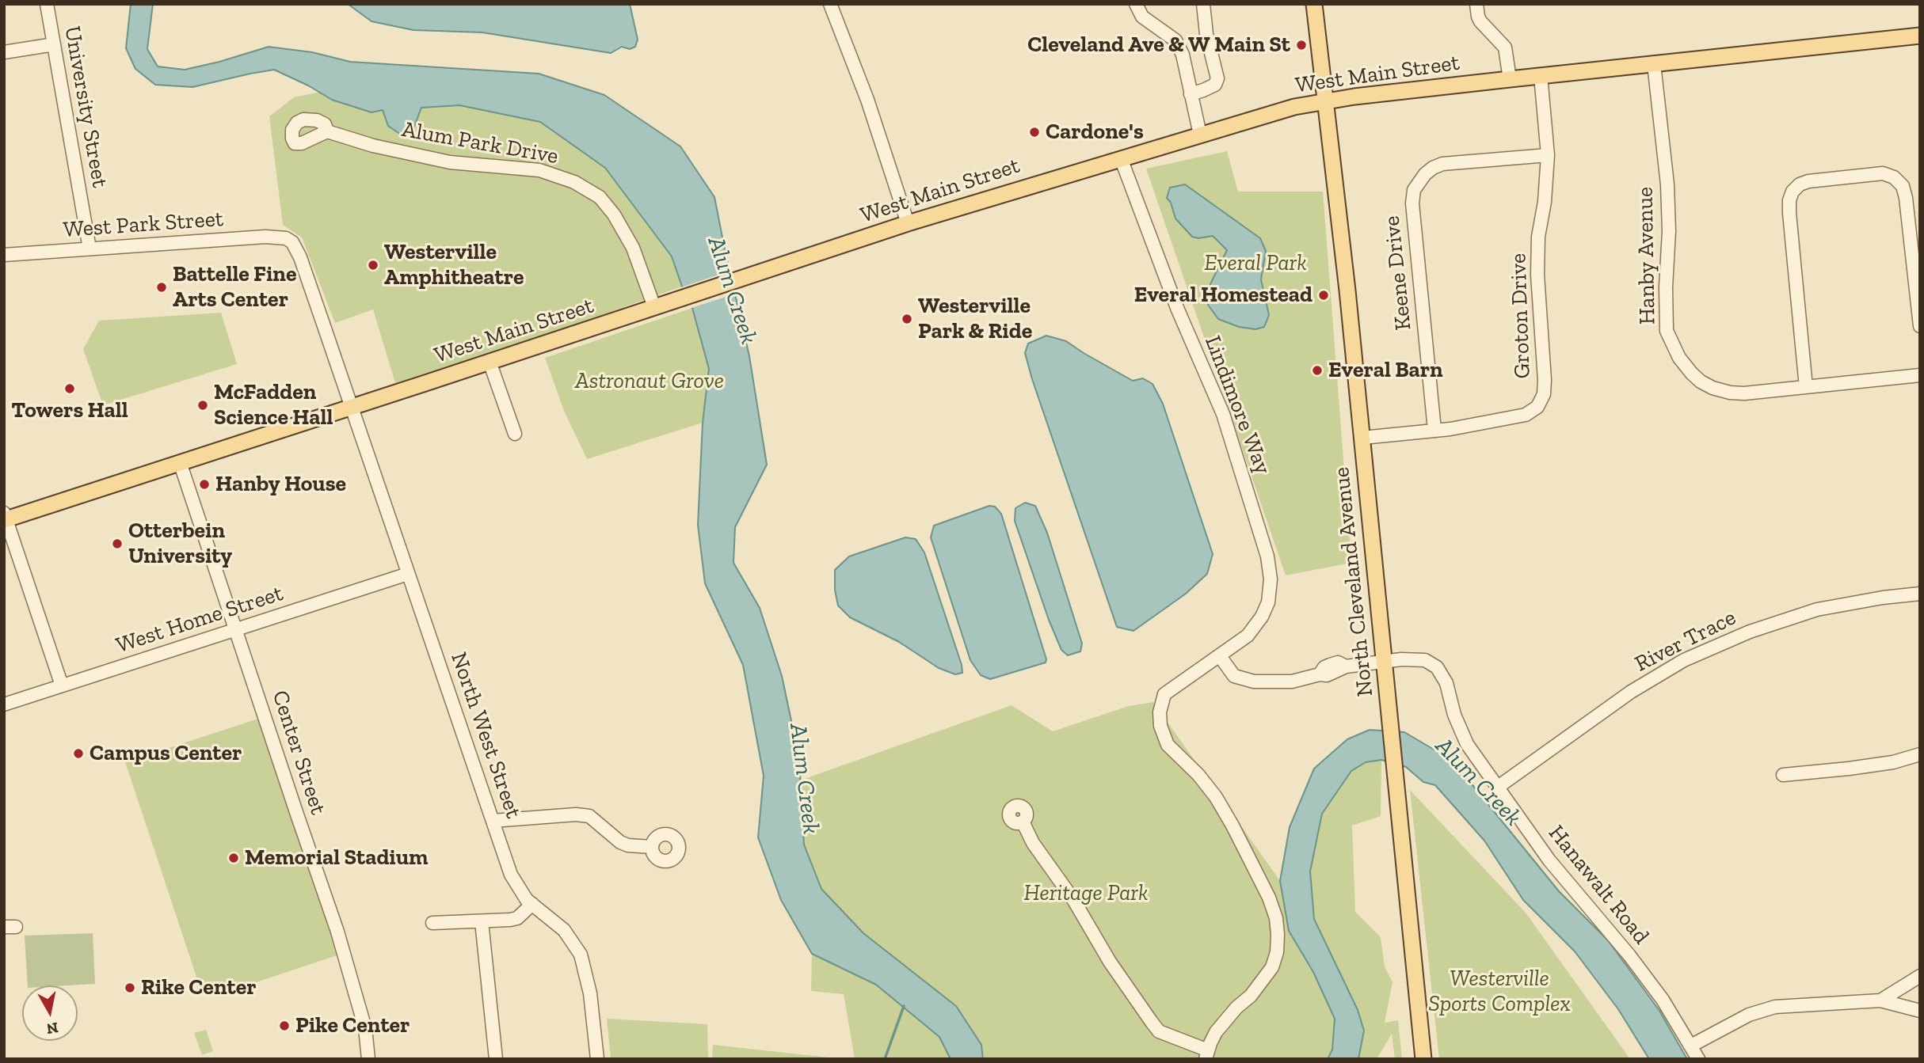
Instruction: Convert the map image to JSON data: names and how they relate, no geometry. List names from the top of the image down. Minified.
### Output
{"streets":{"main road":["West Main Street","North Cleveland Avenue"],"street":["University Street","Alum Park Drive","West Park Street","Hanby Avenue","Keene Drive","Groton Drive","Lindimore Way","West Home Street","River Trace","North West Street","Center Street","Hanawalt Road"]},"crossings":[["West Main Street","Alum Park Drive"],["West Main Street","Hanby Avenue"],["West Main Street","Groton Drive"],["West Main Street","Lindimore Way"],["West Main Street","North Cleveland Avenue"],["West Main Street","North West Street"],["West Main Street","Center Street"],["University Street","West Park Street"],["West Park Street","North West Street"],["Keene Drive","Groton Drive"],["Groton Drive","North Cleveland Avenue"],["Lindimore Way","Hanawalt Road"],["North Cleveland Avenue","Hanawalt Road"],["West Home Street","North West Street"],["West Home Street","Center Street"],["River Trace","Hanawalt Road"]],"water":["Alum Creek"],"parks":["Everal Park","Astronaut Grove","Heritage Park","Westerville Sports Complex"],"places":["Cleveland Ave & W Main St","Cardone's","Westerville Amphitheatre","Battelle Fine Arts Center","Everal Homestead","Westerville Park & Ride","Everal Barn","Towers Hall","McFadden Science Hall","Hanby House","Otterbein University","Campus Center","Memorial Stadium","Rike Center","Pike Center"],"north":"bottom"}
